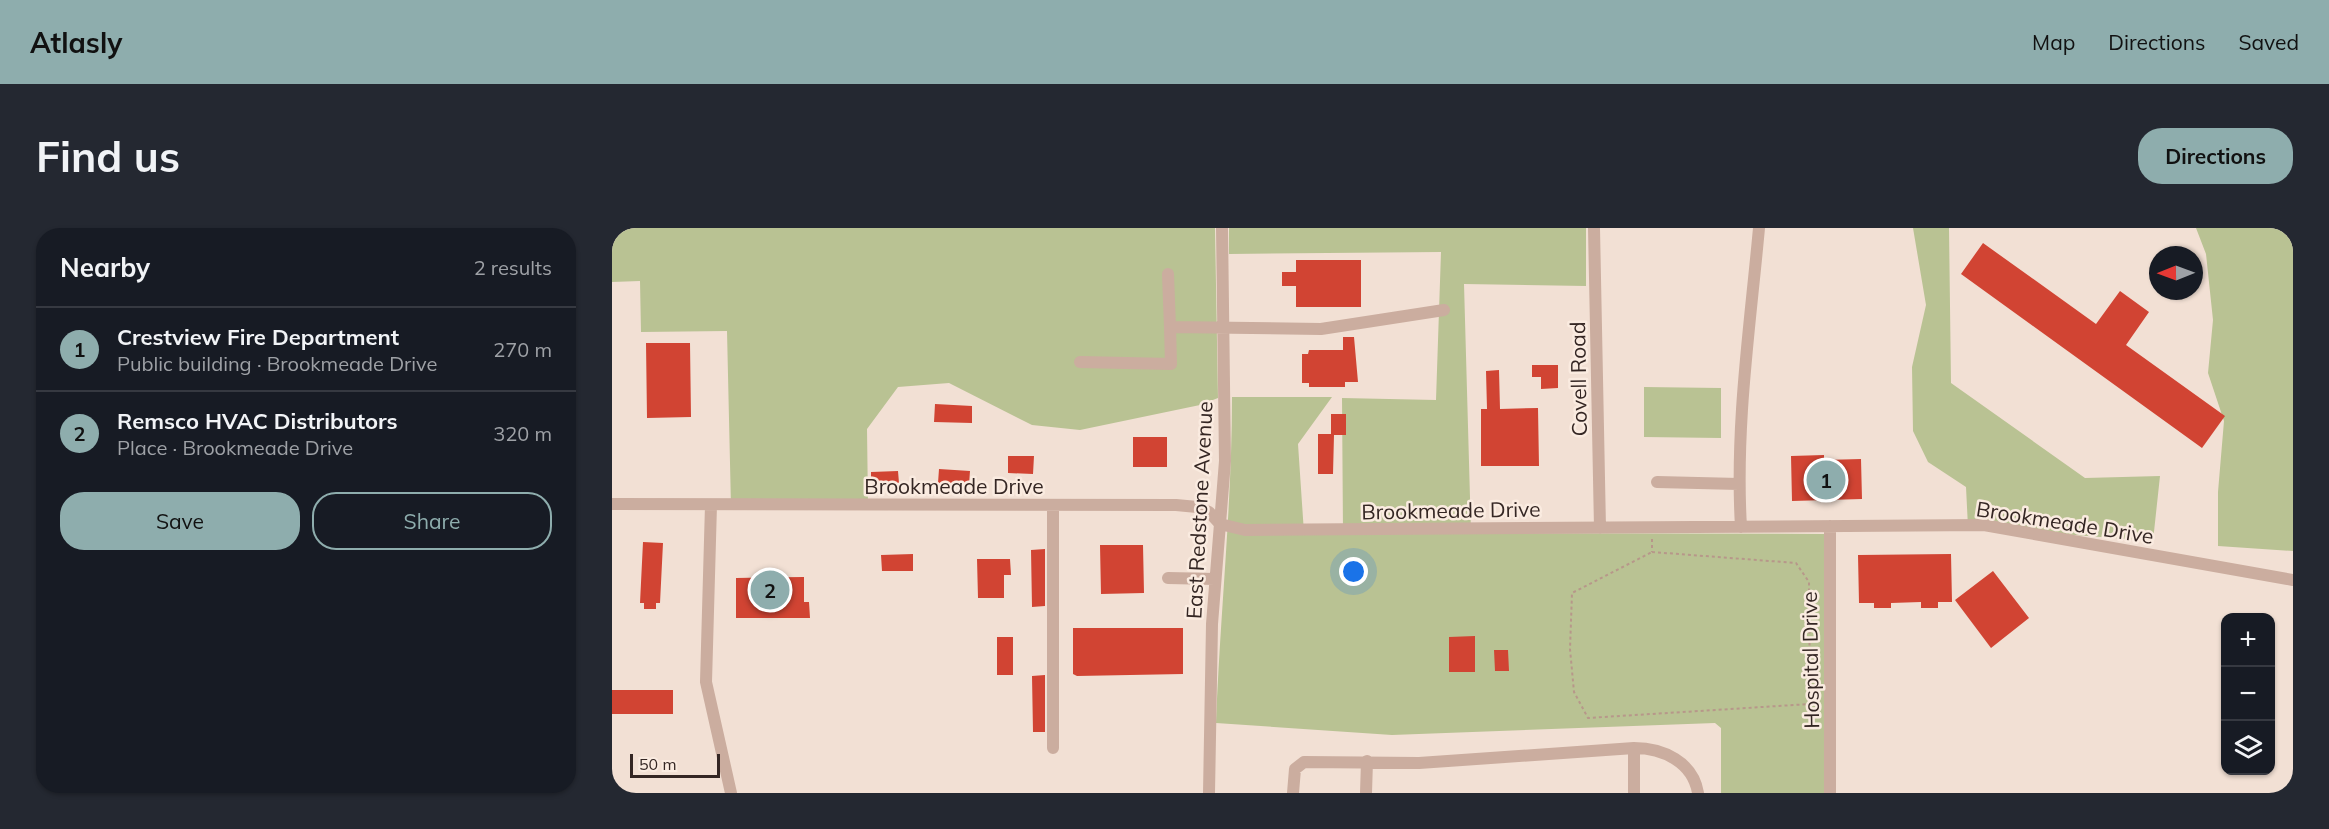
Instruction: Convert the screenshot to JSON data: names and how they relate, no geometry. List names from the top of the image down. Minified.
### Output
{"streets":{"street":["Covell Road","Brookmeade Drive","East Redstone Avenue","Hospital Drive"]},"crossings":[["Covell Road","Brookmeade Drive"],["Brookmeade Drive","East Redstone Avenue"],["Brookmeade Drive","Hospital Drive"]],"scale_bar":"50 m","north":"left","page":{"header":"Atlasly","nav":["Map","Directions","Saved"],"buttons":["Directions",["Save","Share"]],"title":"Find us","heading":["Nearby","2 results"],"list":[{"mark":"1","name":"Crestview Fire Department","note":"Public building · Brookmeade Drive","value":"270 m"},{"mark":"2","name":"Remsco HVAC Distributors","note":"Place · Brookmeade Drive","value":"320 m"}],"pins":["1","2"],"map_buttons":["+","−"],"scale":"50 m"}}
